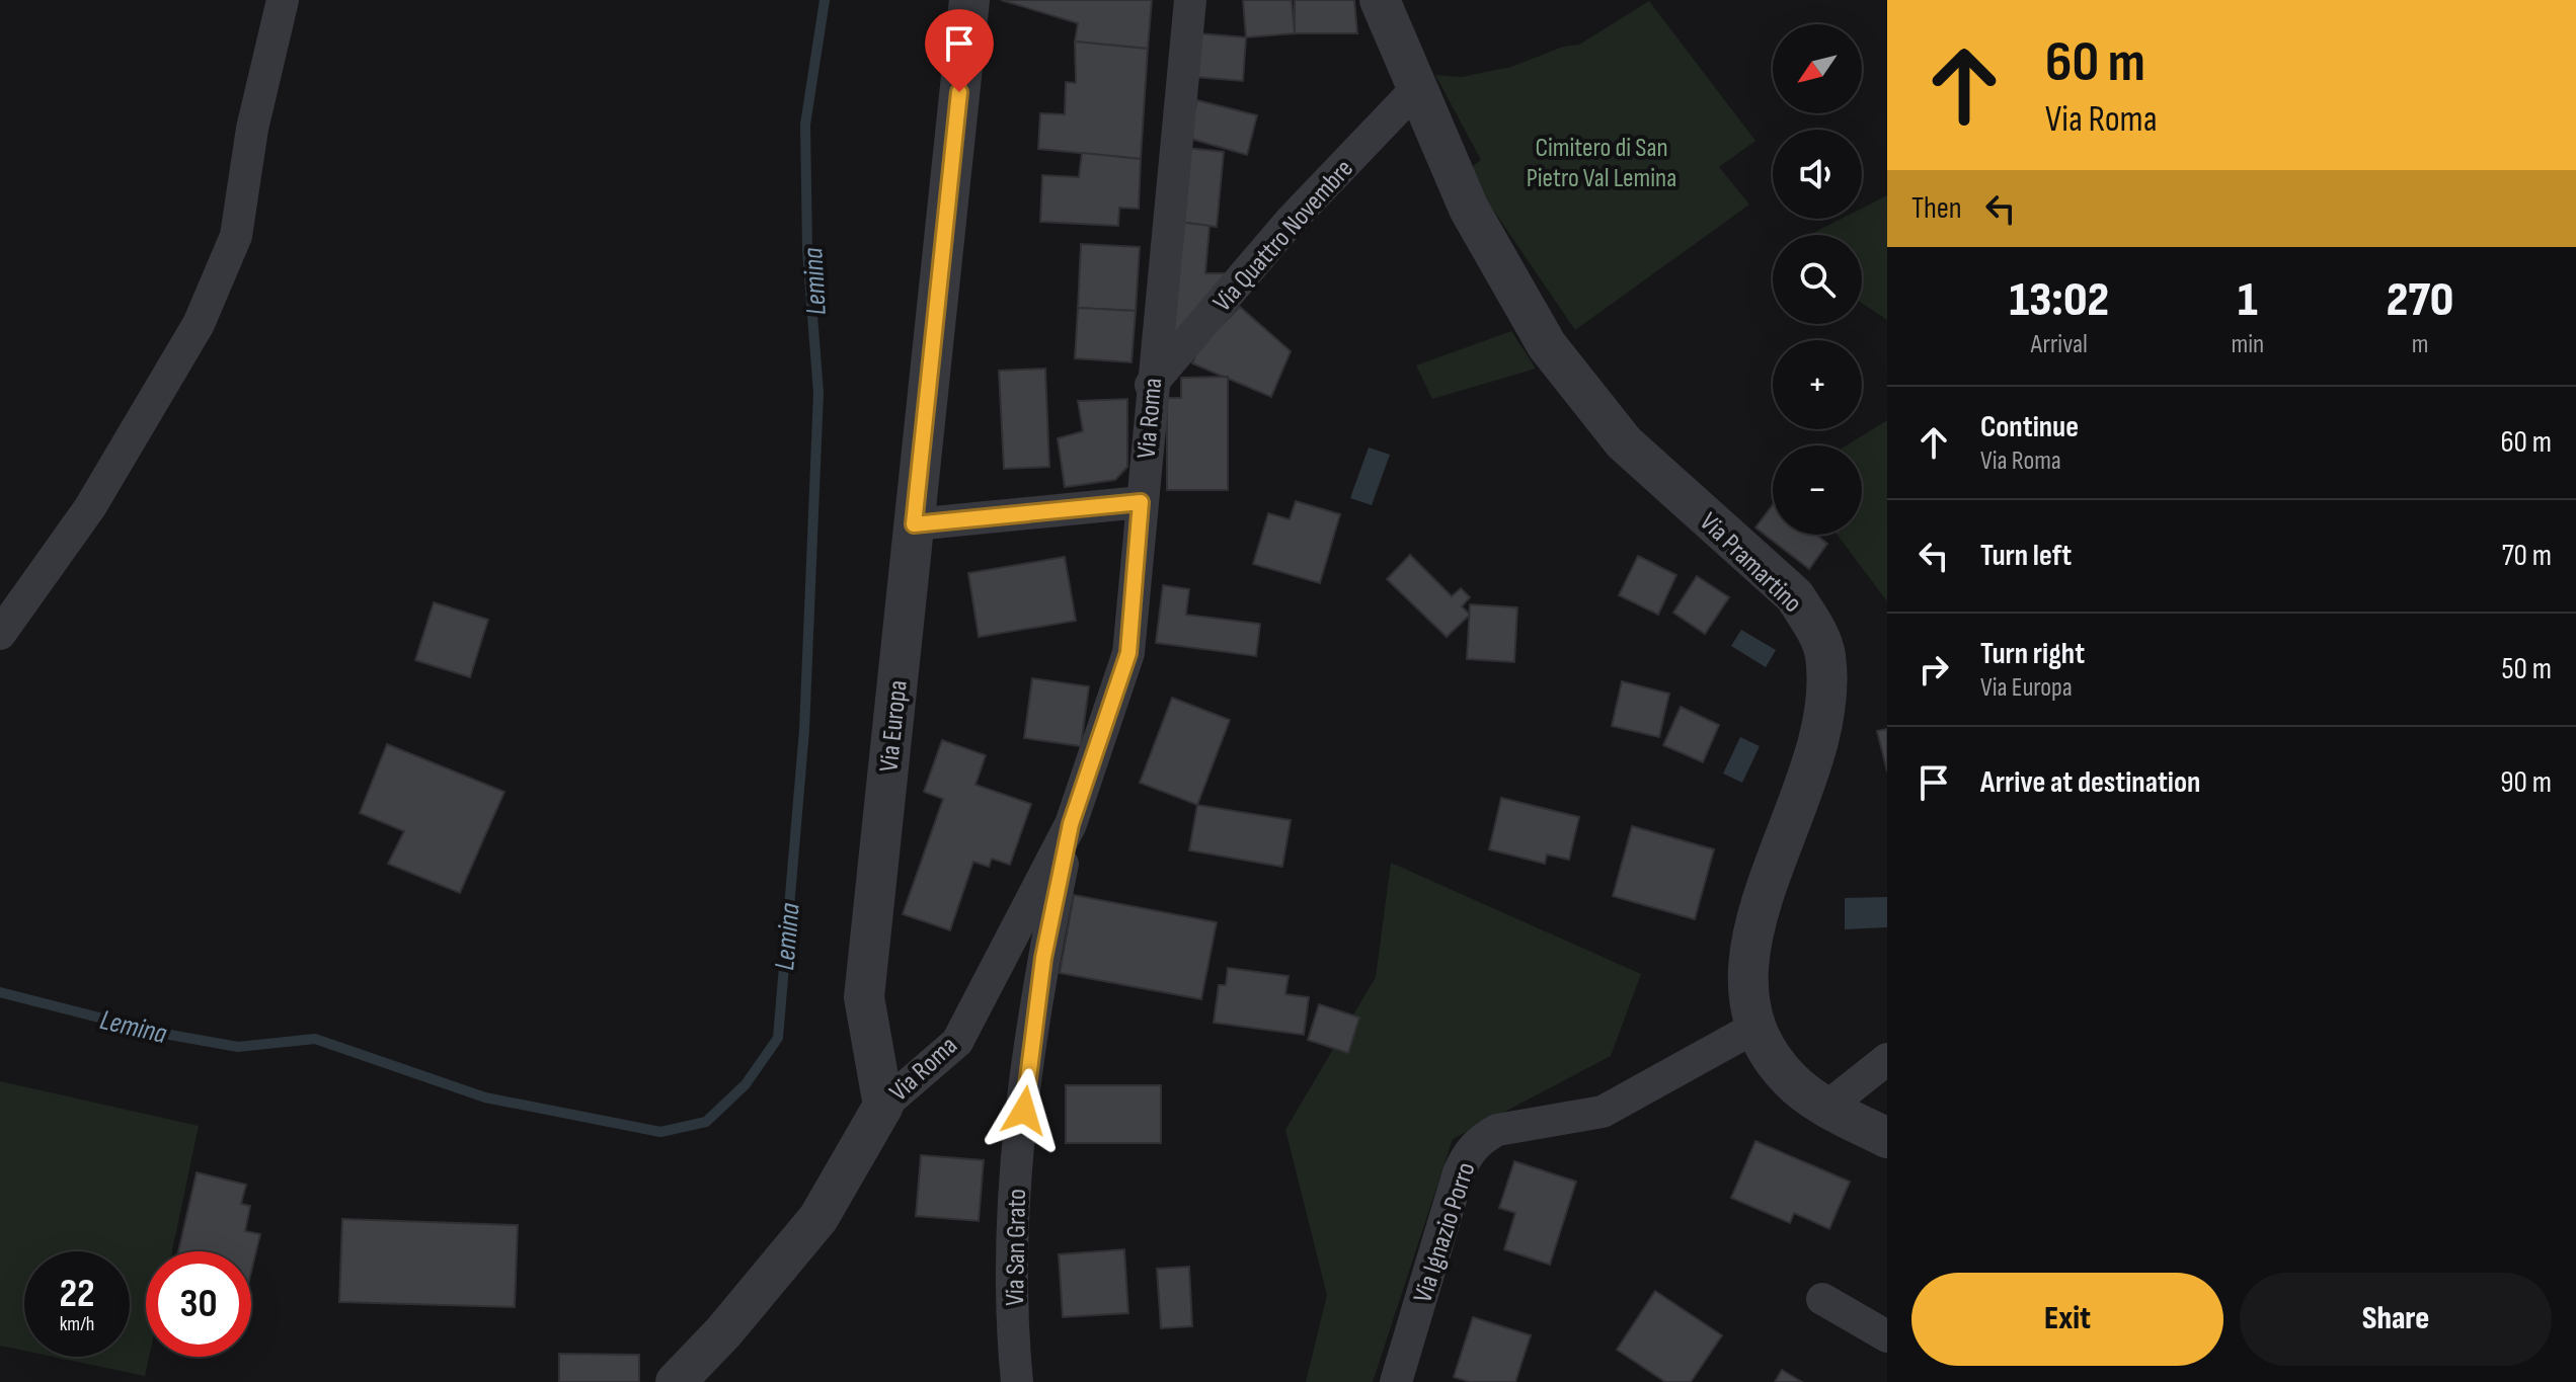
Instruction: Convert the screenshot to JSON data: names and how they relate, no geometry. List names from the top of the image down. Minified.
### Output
{"streets":{"street":["Via Quattro Novembre","Via Roma","Via Pramartino","Via Europa","Via Ignazio Porro","Via San Grato"]},"crossings":[["Via Quattro Novembre","Via Roma"],["Via Quattro Novembre","Via Pramartino"],["Via Roma","Via Europa"],["Via Roma","Via San Grato"],["Via Pramartino","Via Ignazio Porro"]],"water":["Lemina"],"parks":["Cimitero di San Pietro Val Lemina"],"north":"bottom left","page":{"turn":["60 m","Via Roma"],"map_buttons":["+","−"],"then":"Then","eta":["13:02","Arrival","1","min","270","m"],"list":[{"name":"Continue","note":"Via Roma","value":"60 m"},{"name":"Turn left","value":"70 m"},{"name":"Turn right","note":"Via Europa","value":"50 m"},{"name":"Arrive at destination","value":"90 m"}],"speed":"22 km/h","limit":"30","buttons":["Exit","Share"]}}
